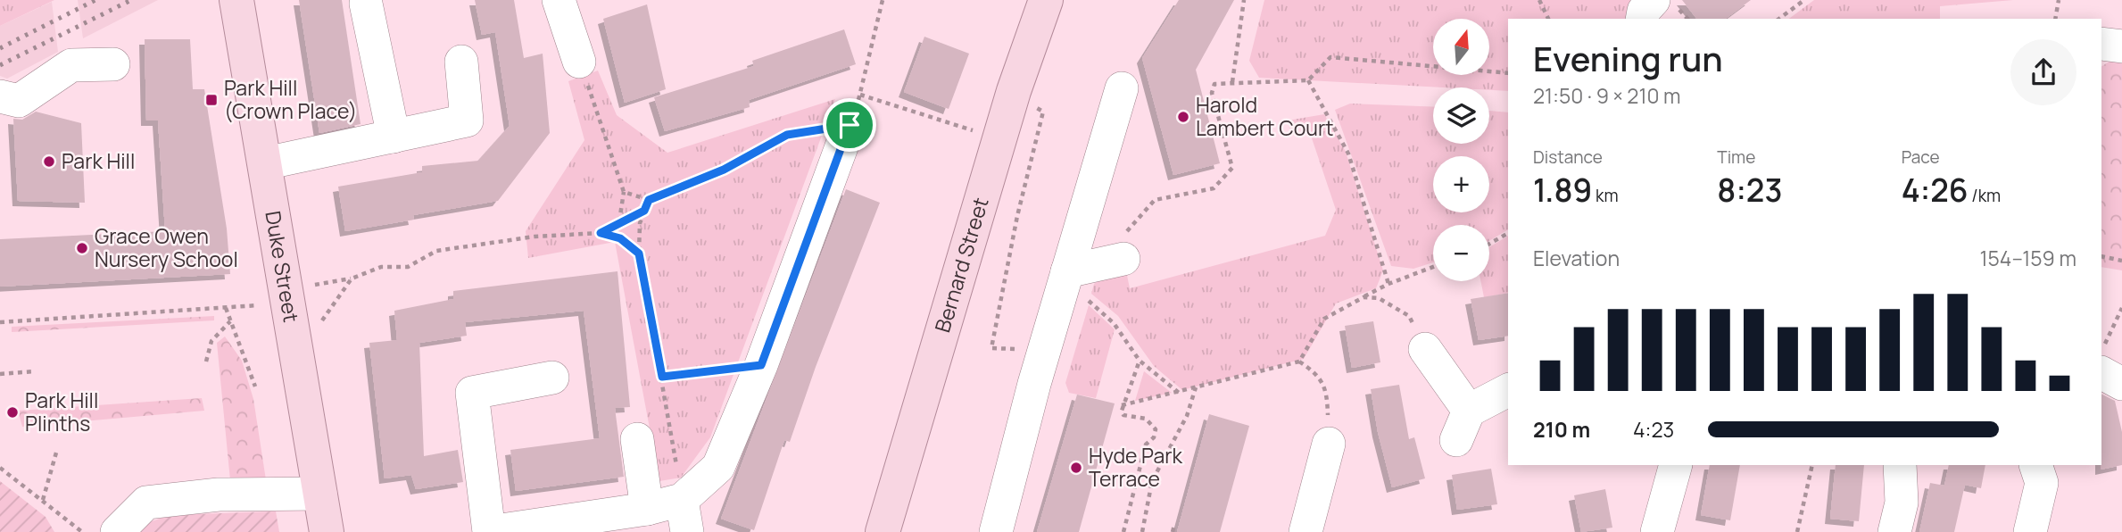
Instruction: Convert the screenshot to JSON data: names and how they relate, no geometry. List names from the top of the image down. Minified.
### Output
{"streets":{"main road":["Bernard Street","Duke Street"]},"places":{"transit":["Park Hill (Crown Place)"],"other":["Harold Lambert Court","Park Hill","Grace Owen Nursery School","Park Hill Plinths","Hyde Park Terrace"]},"north":"top","page":{"map_buttons":["+","−"],"heading":["Evening run","21:50 · 9 × 210 m"],"stats":[["Distance","1.89 km"],["Time","8:23"],["Pace","4:26 /km"]],"chart":["Elevation","154–159 m"],"list":[{"name":"210 m","note":"4:23"}]}}
